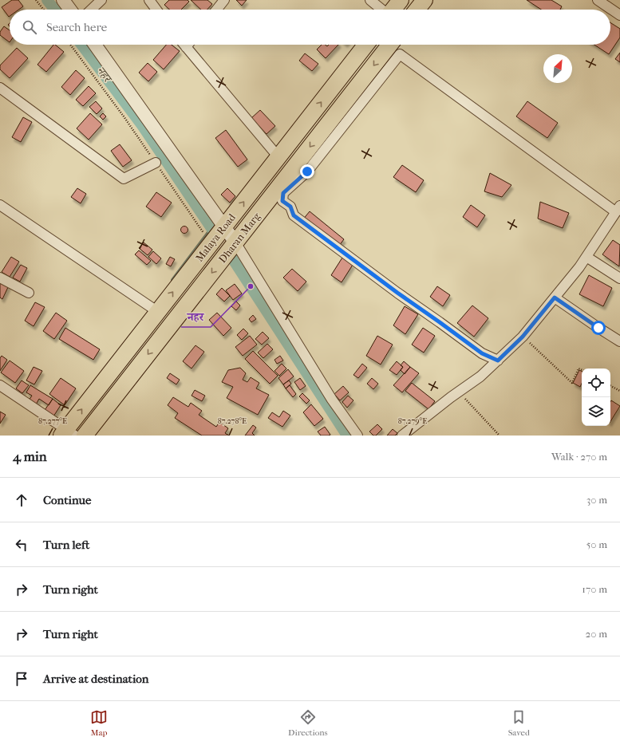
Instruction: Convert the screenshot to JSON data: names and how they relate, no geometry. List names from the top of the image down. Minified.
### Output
{"streets":{"main road":["Malaya Road","Dharan Marg"]},"one_way":["Malaya Road","Dharan Marg"],"water":["नहर"],"places":["नहर"],"north":"top right","page":{"search":"Search here","heading":["4 min","Walk · 270 m"],"list":[["Continue","30 m"],["Turn left","50 m"],["Turn right","170 m"],["Turn right","20 m"],"Arrive at destination"],"nav":["Map","Directions","Saved"]},"coordinates":["87.277°E","87.278°E","87.279°E"]}
